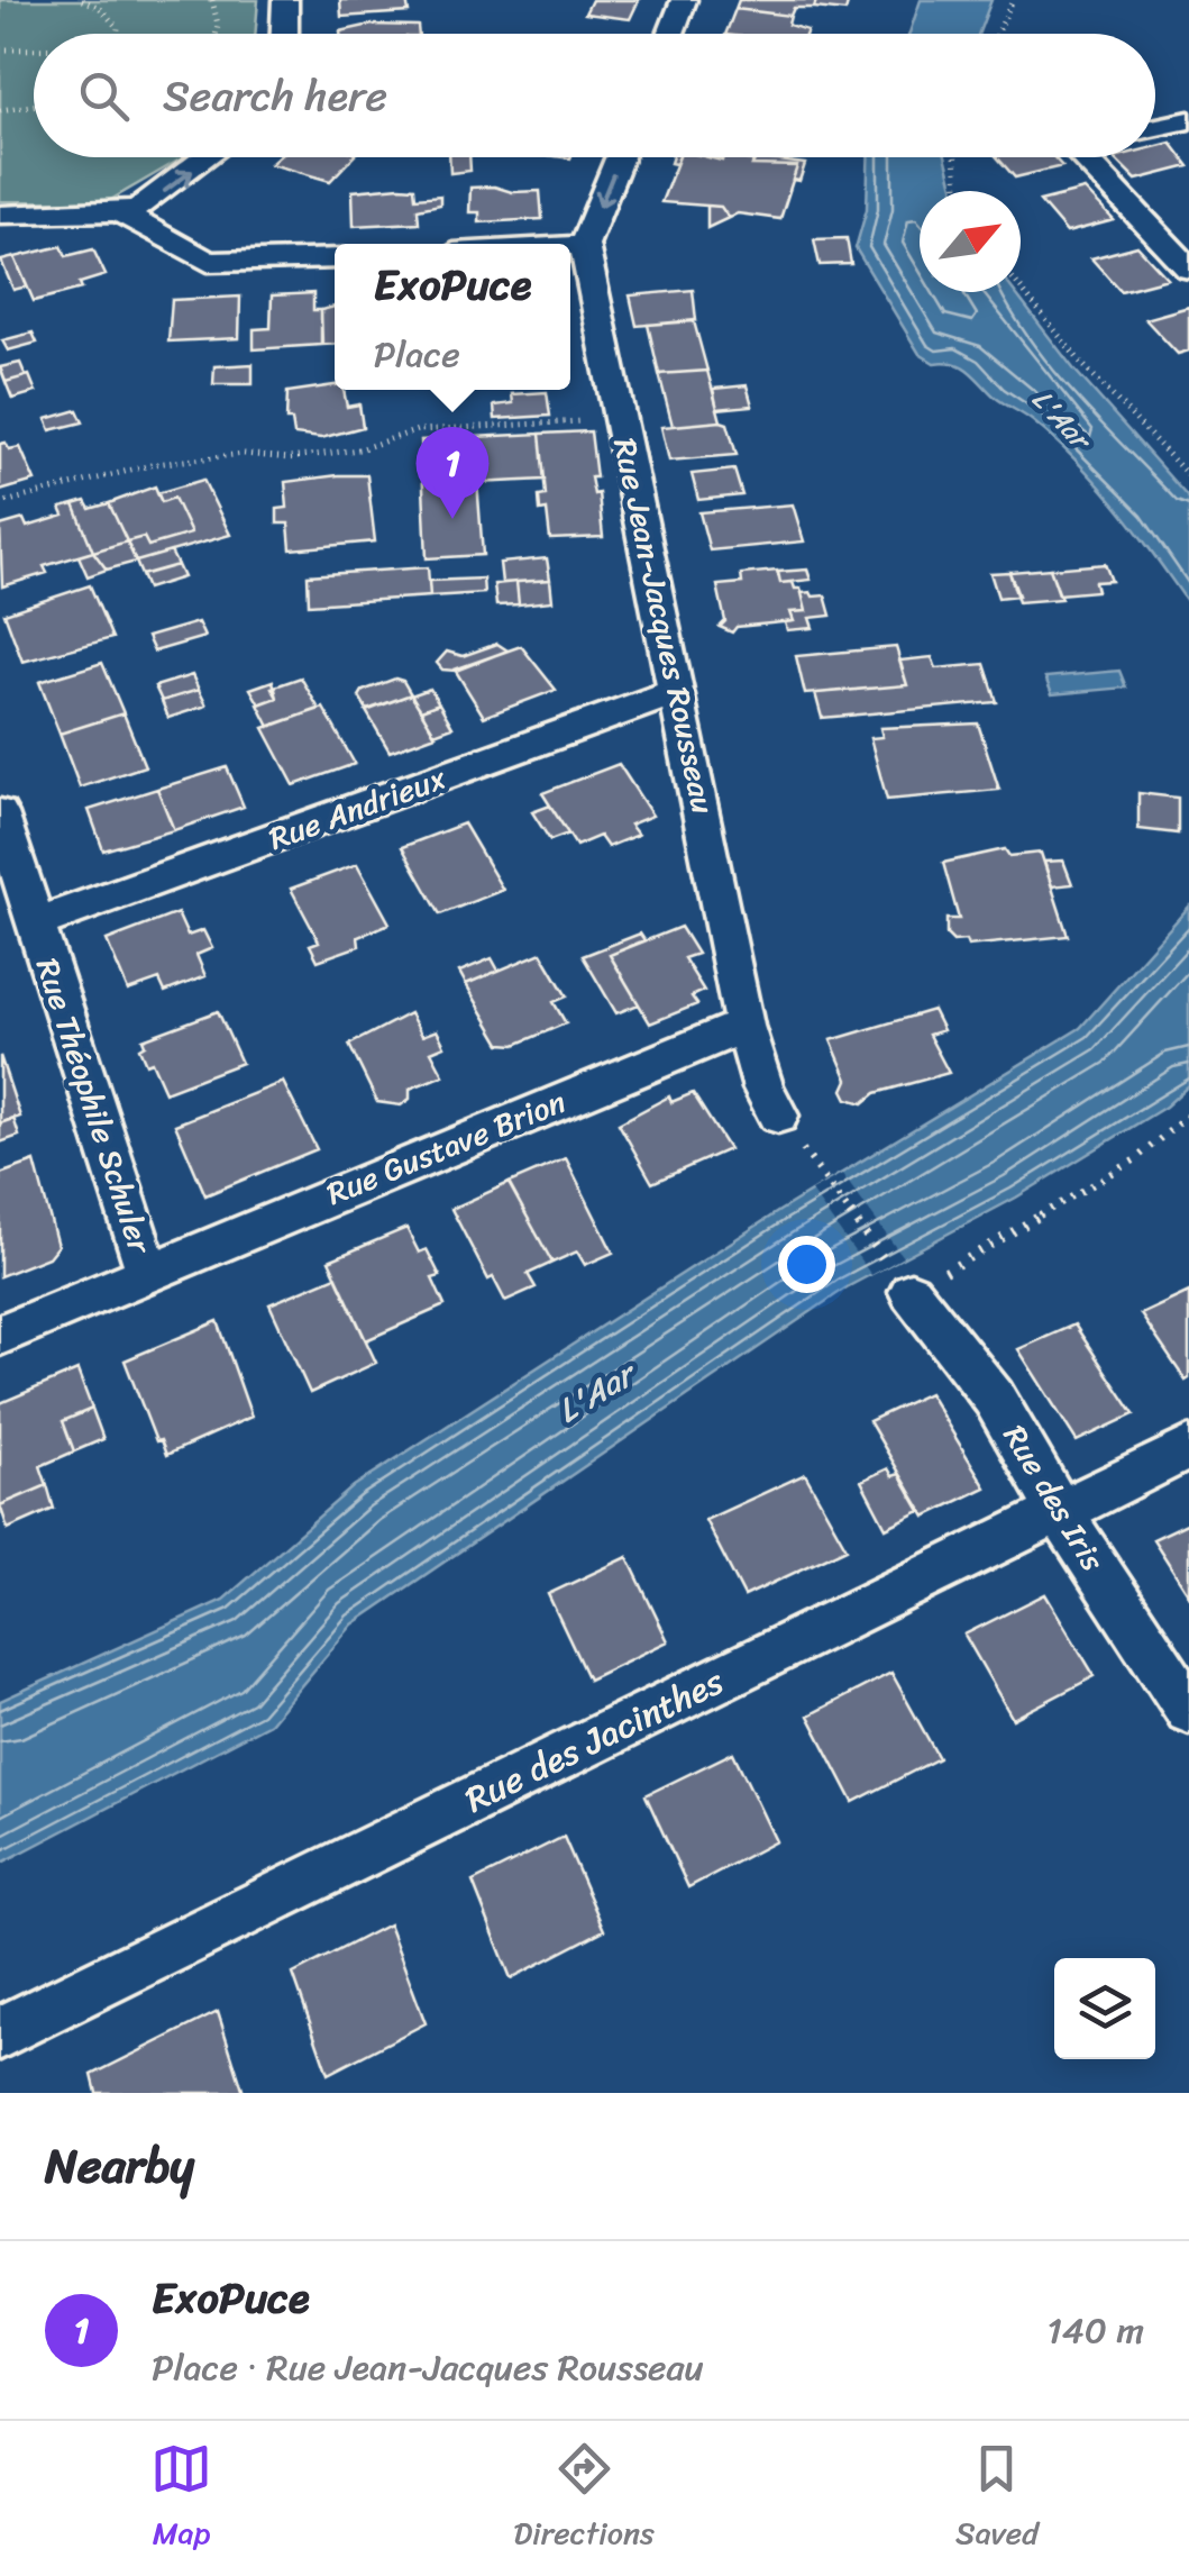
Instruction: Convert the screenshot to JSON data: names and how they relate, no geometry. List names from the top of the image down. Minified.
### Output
{"streets":{"street":["Rue Jean-Jacques Rousseau","Rue Andrieux","Rue Théophile Schuler","Rue Gustave Brion","Rue des Iris","Rue des Jacinthes"]},"crossings":[["Rue Jean-Jacques Rousseau","Rue Andrieux"],["Rue Jean-Jacques Rousseau","Rue Gustave Brion"],["Rue Andrieux","Rue Théophile Schuler"],["Rue Théophile Schuler","Rue Gustave Brion"],["Rue des Iris","Rue des Jacinthes"]],"water":["L'Aar"],"north":"top right","page":{"search":"Search here","popup":["ExoPuce","Place"],"pins":"1","heading":"Nearby","list":[{"mark":"1","name":"ExoPuce","note":"Place · Rue Jean-Jacques Rousseau","value":"140 m"}],"nav":["Map","Directions","Saved"]}}
